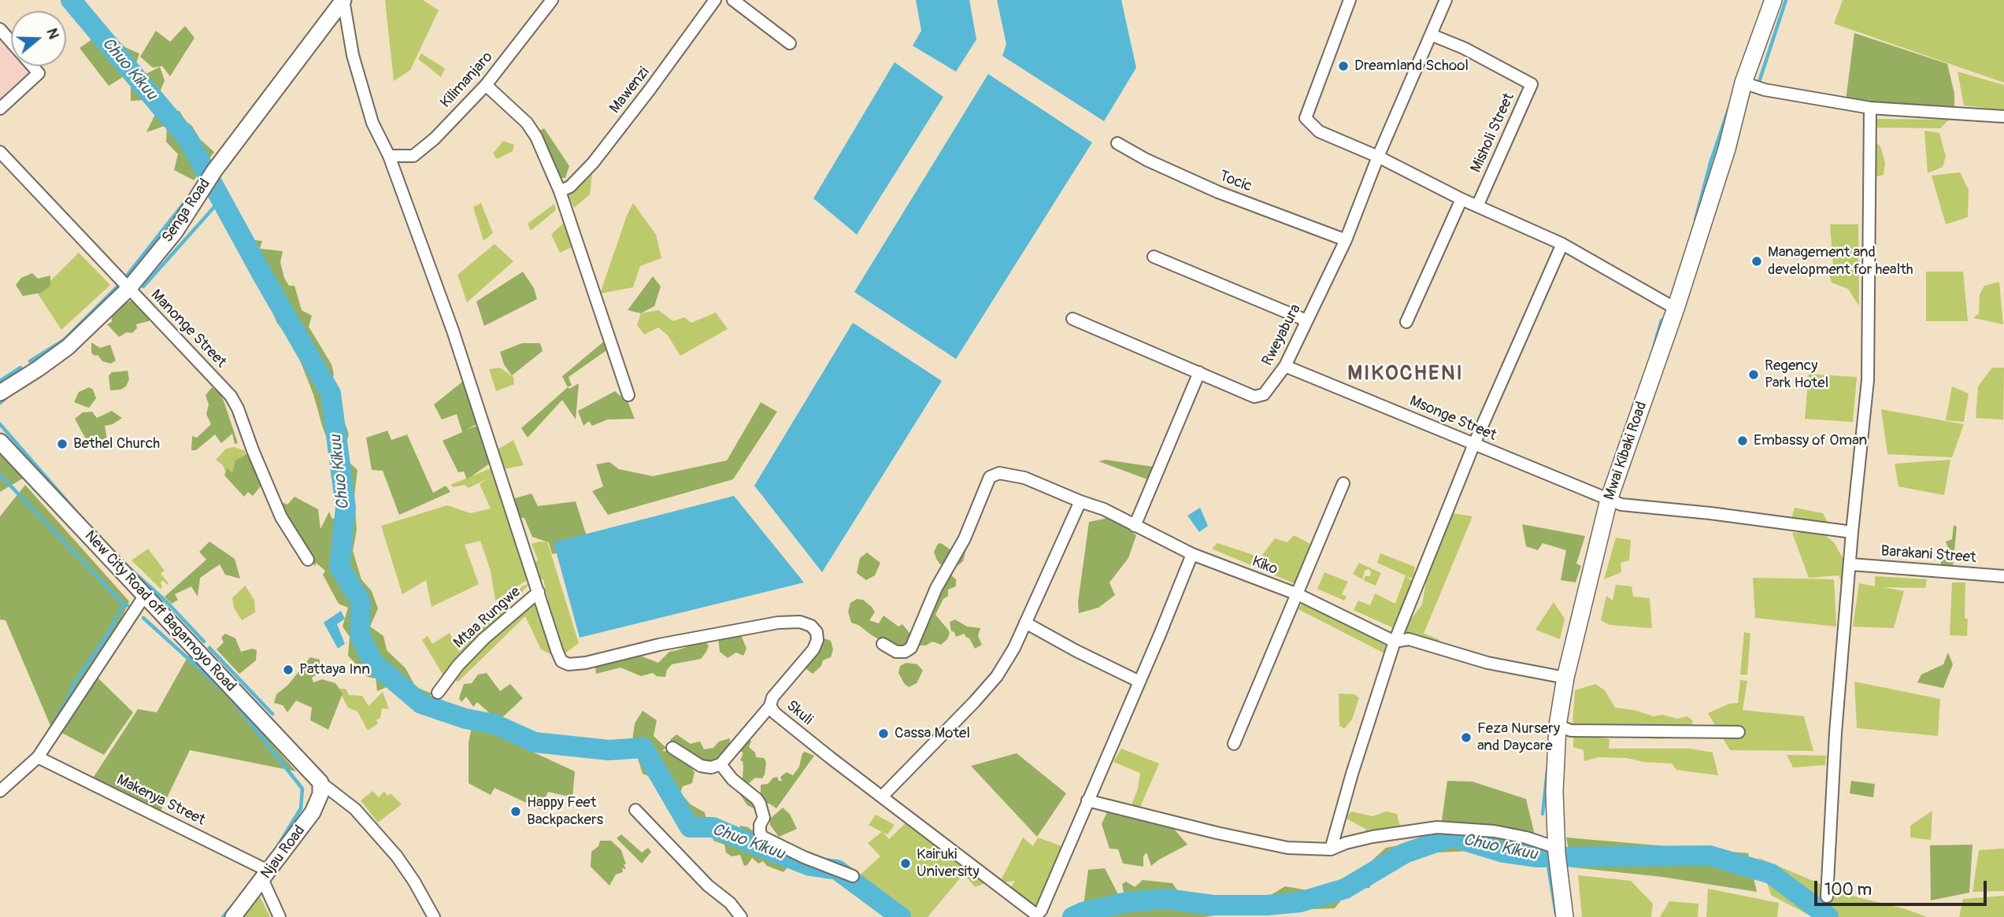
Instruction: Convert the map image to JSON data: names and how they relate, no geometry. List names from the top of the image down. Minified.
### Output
{"streets":{"main road":["Mwai Kibaki Road"],"street":["Kilimanjaro","Mawenzi","Misholi Street","Tocic","Senga Road","Manonge Street","Rweyabura","Msonge Street","Barakani Street","Kiko","New City Road off Bagamoyo Road","Mtaa Rungwe","Skuli","Makenya Street","Njau Road"]},"crossings":[["Misholi Street","Rweyabura"],["Tocic","Rweyabura"],["Senga Road","Manonge Street"],["Rweyabura","Msonge Street"],["Msonge Street","Mwai Kibaki Road"],["Mwai Kibaki Road","Kiko"],["New City Road off Bagamoyo Road","Njau Road"],["Mtaa Rungwe","Skuli"],["Makenya Street","Njau Road"]],"districts":["MIKOCHENI"],"water":["Chuo Kikuu"],"places":["Dreamland School","Management and development for health","Regency Park Hotel","Embassy of Oman","Bethel Church","Pattaya Inn","Cassa Motel","Feza Nursery and Daycare","Happy Feet Backpackers","Kairuki University"],"scale_bar":"100 m","north":"right"}
